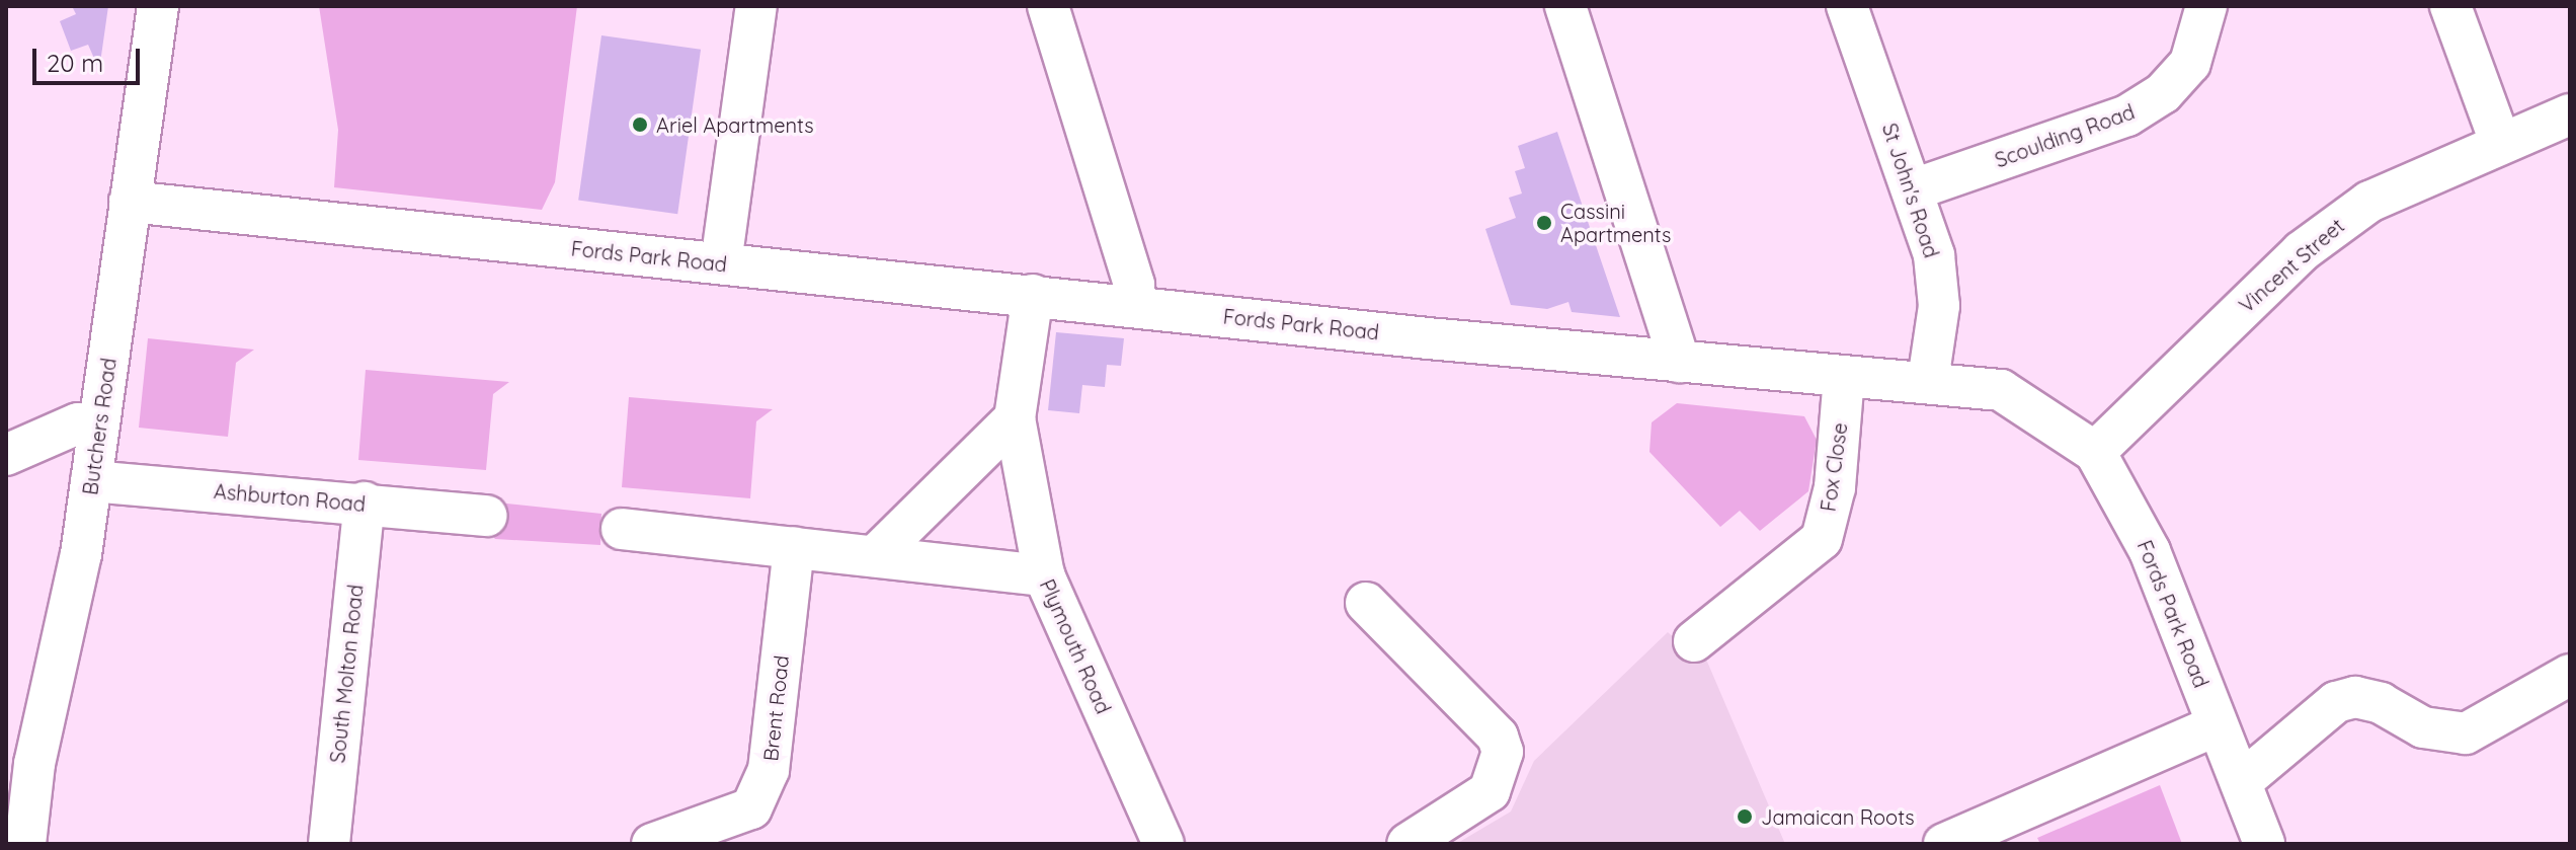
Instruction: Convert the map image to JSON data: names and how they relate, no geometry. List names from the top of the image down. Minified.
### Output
{"streets":{"street":["Scoulding Road","St John's Road","Fords Park Road","Vincent Street","Butchers Road","Fox Close","Ashburton Road","Plymouth Road","South Molton Road","Brent Road"]},"crossings":[["Scoulding Road","St John's Road"],["St John's Road","Fords Park Road"],["Fords Park Road","Vincent Street"],["Fords Park Road","Butchers Road"],["Fords Park Road","Fox Close"],["Fords Park Road","Plymouth Road"],["Butchers Road","Ashburton Road"],["Ashburton Road","South Molton Road"]],"places":["Ariel Apartments","Cassini Apartments","Jamaican Roots"],"scale_bar":"20 m"}
